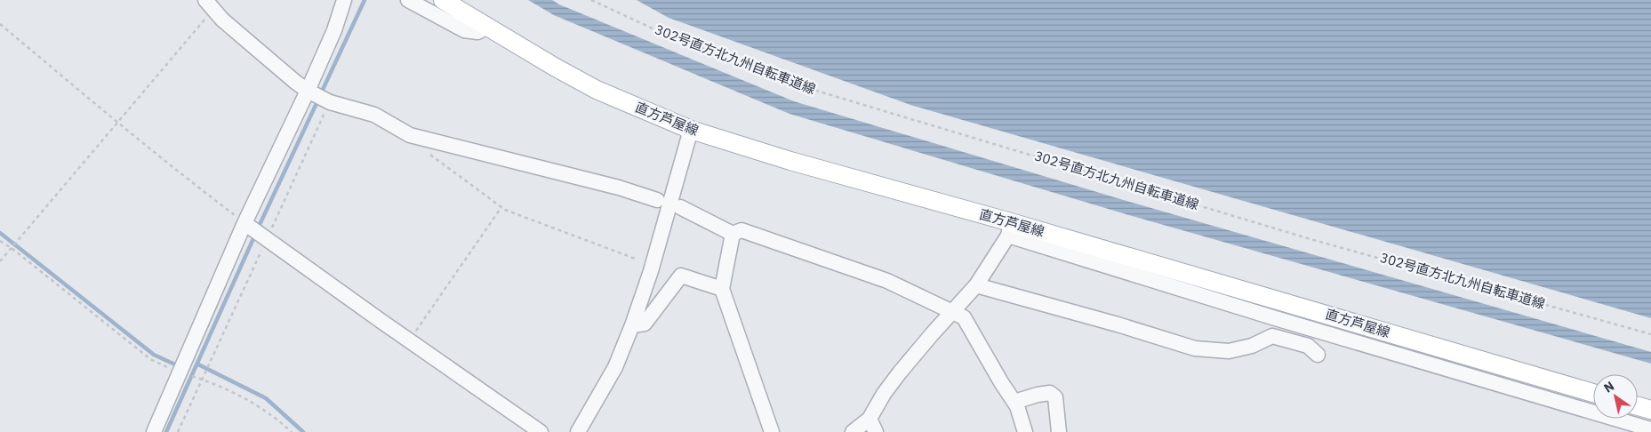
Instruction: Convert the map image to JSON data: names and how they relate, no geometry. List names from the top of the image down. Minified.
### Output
{"streets":{"main road":["直方芦屋線"],"path":["302号直方北九州自転車道線"]},"north":"top left"}
